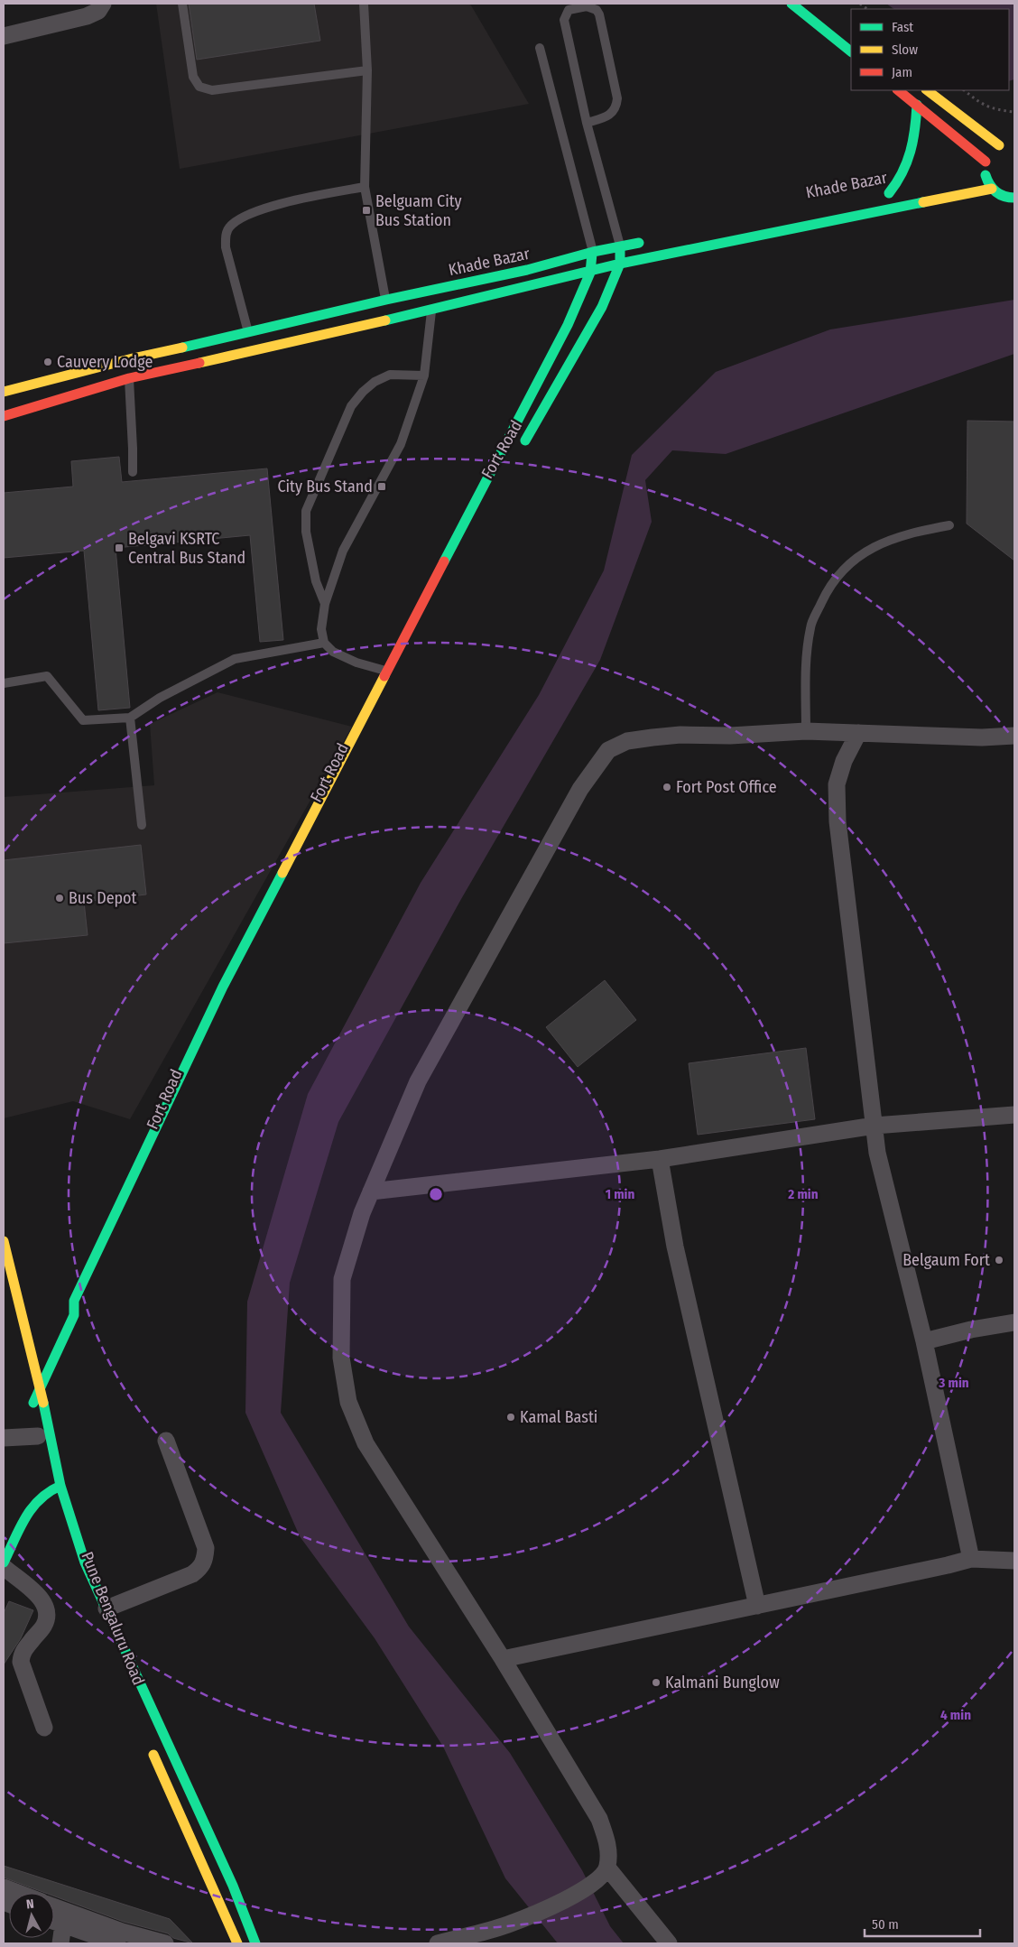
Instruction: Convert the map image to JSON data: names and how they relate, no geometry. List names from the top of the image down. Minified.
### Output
{"streets":{"main road":["Khade Bazar","Fort Road"]},"crossings":[["Khade Bazar","Fort Road"]],"places":{"transit":["Belguam City Bus Station","City Bus Stand","Belgavi KSRTC Central Bus Stand"],"other":["Cauvery Lodge","Fort Post Office","Bus Depot","Belgaum Fort","Kamal Basti","Kalmani Bunglow"]},"legend":["Fast","Slow","Jam"],"scale_bar":"50 m","north":"top","rings":["1 min","2 min","3 min","4 min"]}
